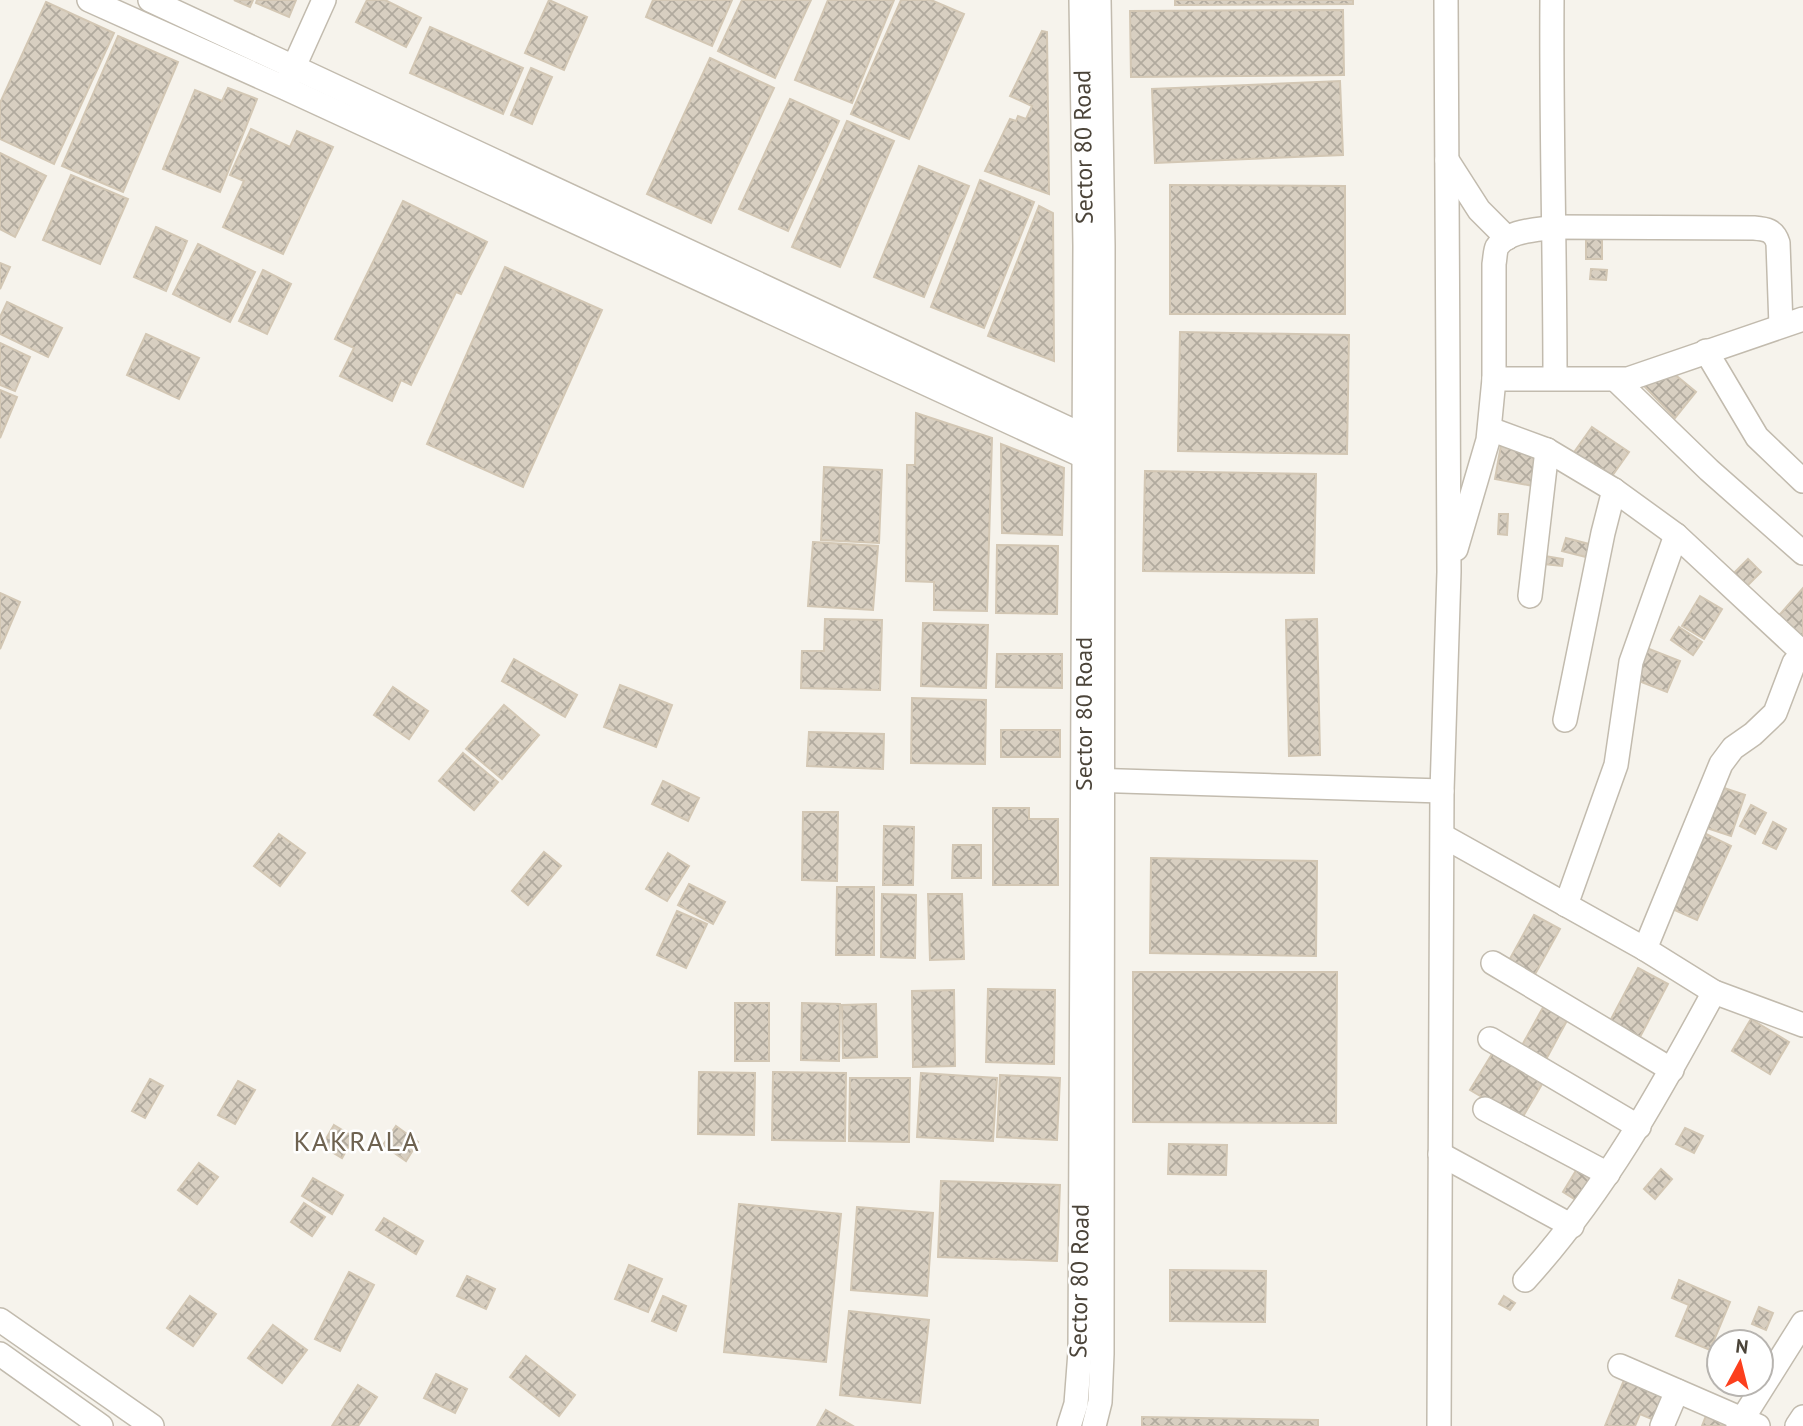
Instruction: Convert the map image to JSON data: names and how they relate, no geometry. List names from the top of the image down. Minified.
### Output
{"streets":{"street":["Sector 80 Road"]},"districts":["KAKRALA"],"north":"top"}
